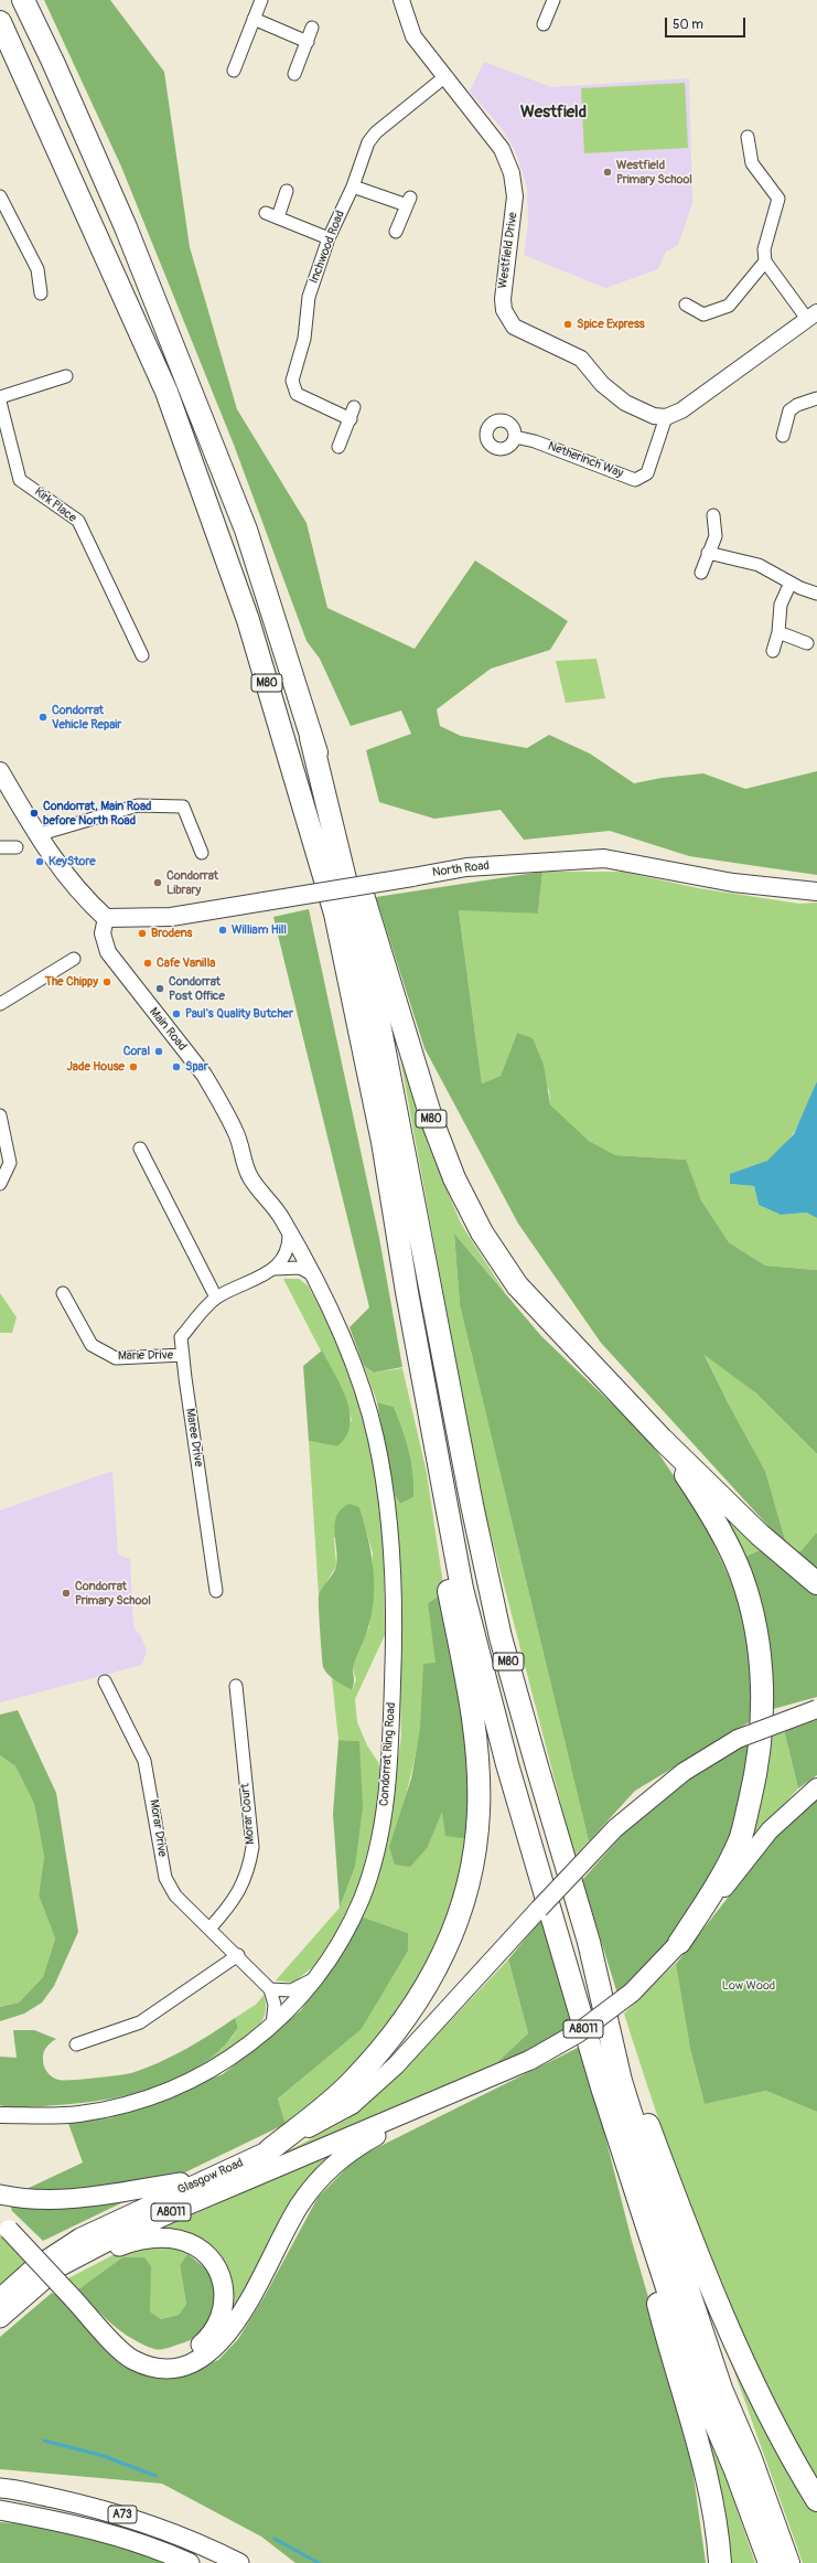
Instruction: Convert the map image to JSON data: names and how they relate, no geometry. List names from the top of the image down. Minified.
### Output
{"streets":{"highway":["M80"],"main road":["North Road","A8011","Glasgow Road","A73"],"street":["Inchwood Road","Westfield Drive","Netherinch Way","Kirk Place","Main Road","Marie Drive","Maree Drive","Condorrat Ring Road","Morar Court","Morar Drive"]},"crossings":[["Inchwood Road","Westfield Drive"],["Westfield Drive","Netherinch Way"],["M80","A8011"],["M80","Glasgow Road"],["North Road","Main Road"],["Main Road","Maree Drive"],["Main Road","Condorrat Ring Road"],["Marie Drive","Maree Drive"],["Morar Court","Morar Drive"]],"districts":["Westfield"],"parks":["Low Wood"],"places":["Westfield Primary School","Spice Express","Condorrat Vehicle Repair","Condorrat, Main Road before North Road","KeyStore","Condorrat Library","William Hill","Brodens","Cafe Vanilla","The Chippy","Condorrat Post Office","Paul's Quality Butcher","Coral","Jade House","Spar","Condorrat Primary School"],"scale_bar":"50 m"}
